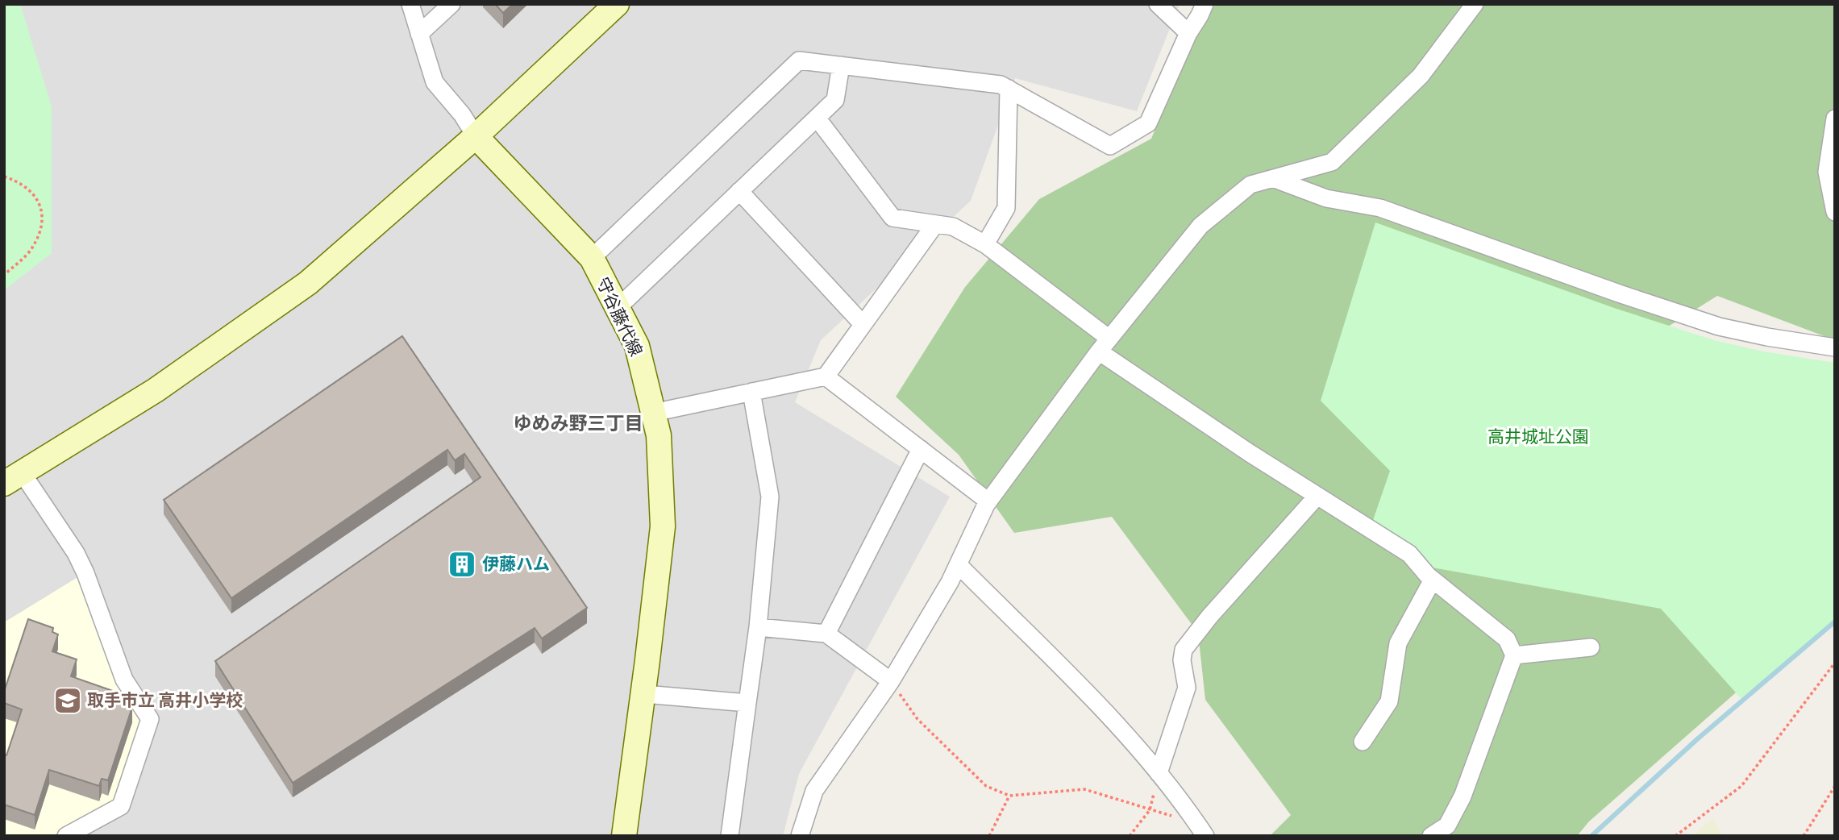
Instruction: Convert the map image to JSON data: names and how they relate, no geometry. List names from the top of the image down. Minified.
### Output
{"streets":{"main road":["守谷藤代線"]},"districts":["ゆめみ野三丁目"],"parks":["高井城址公園"],"places":{"building":["伊藤ハム"],"school or university":["取手市立 高井小学校"]}}
